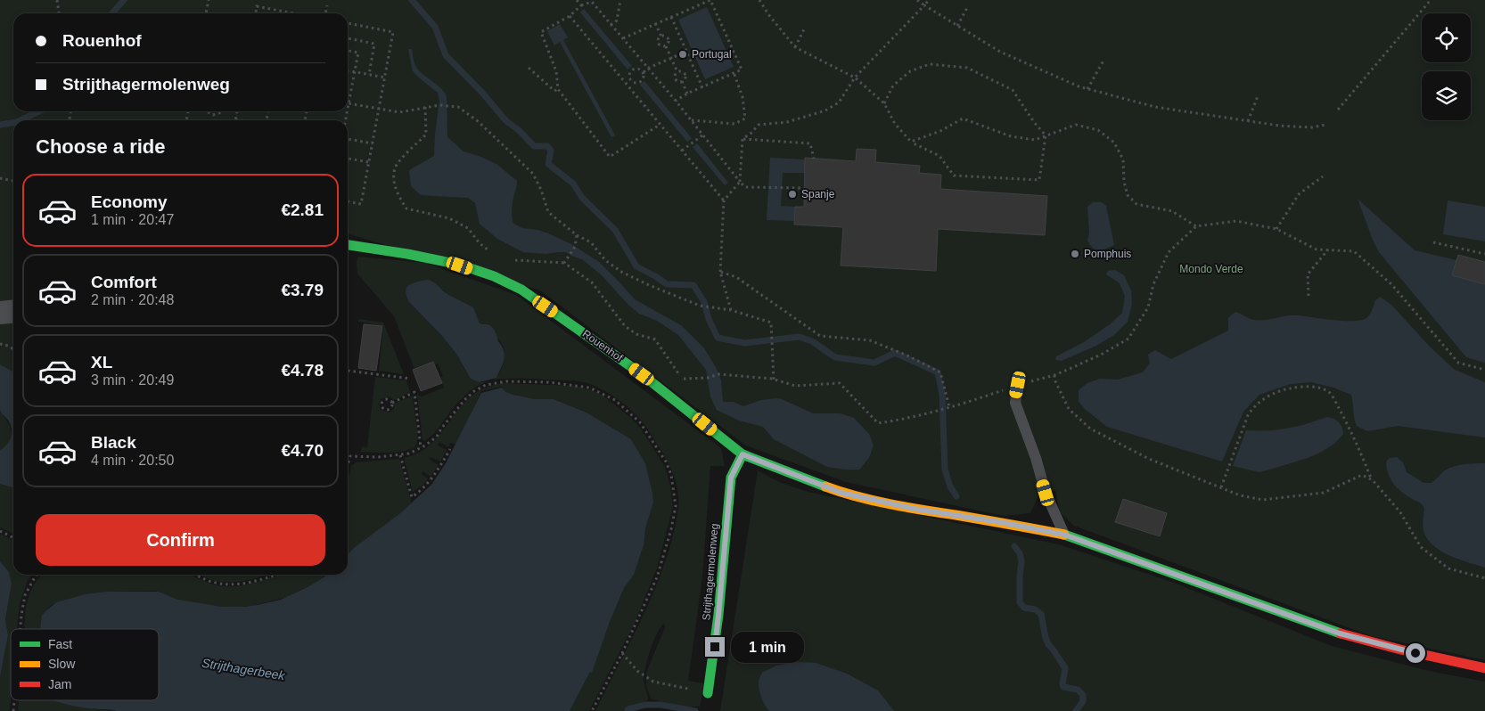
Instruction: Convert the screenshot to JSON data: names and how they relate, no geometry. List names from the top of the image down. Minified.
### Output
{"streets":{"street":["Rouenhof","Strijthagermolenweg"]},"crossings":[["Rouenhof","Strijthagermolenweg"]],"water":["Strijthagerbeek"],"parks":["Mondo Verde"],"places":["Portugal","Spanje","Pomphuis"],"legend":["Fast","Slow","Jam"],"page":{"banner":["Rouenhof","Strijthagermolenweg"],"heading":"Choose a ride","list":[{"name":"Economy","note":"1 min · 20:47","value":"€2.81"},{"name":"Comfort","note":"2 min · 20:48","value":"€3.79"},{"name":"XL","note":"3 min · 20:49","value":"€4.78"},{"name":"Black","note":"4 min · 20:50","value":"€4.70"}],"buttons":"Confirm","bubble":"1 min"}}
